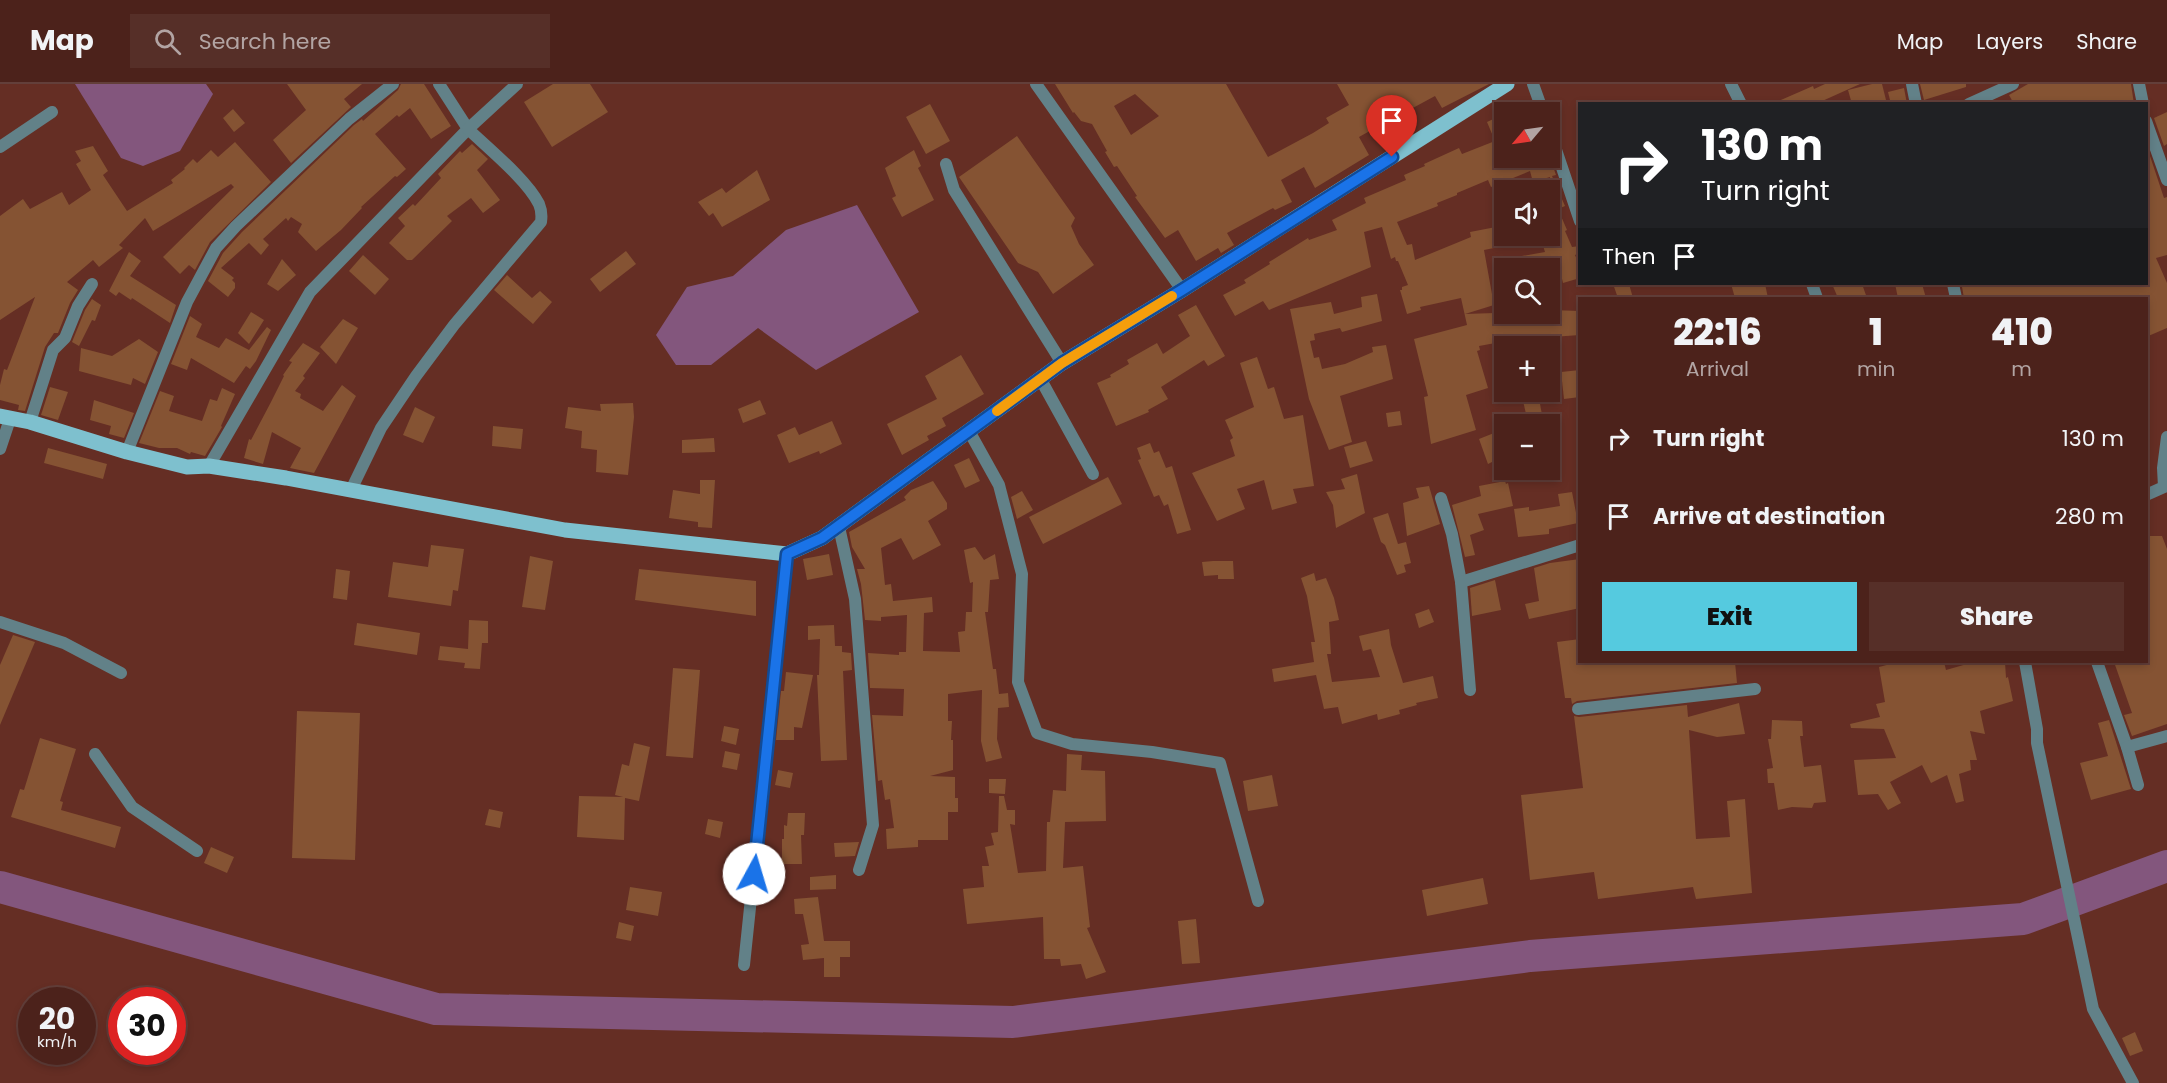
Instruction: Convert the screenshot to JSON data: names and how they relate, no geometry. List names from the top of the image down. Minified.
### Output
{"north":"bottom left","page":{"header":"Map","search":"Search here","nav":["Map","Layers","Share"],"map_buttons":["+","−"],"turn":["130 m","Turn right"],"then":"Then","eta":["22:16","Arrival","1","min","410","m"],"list":[{"name":"Turn right","value":"130 m"},{"name":"Arrive at destination","value":"280 m"}],"buttons":["Exit","Share"],"speed":"20 km/h","limit":"30"}}
